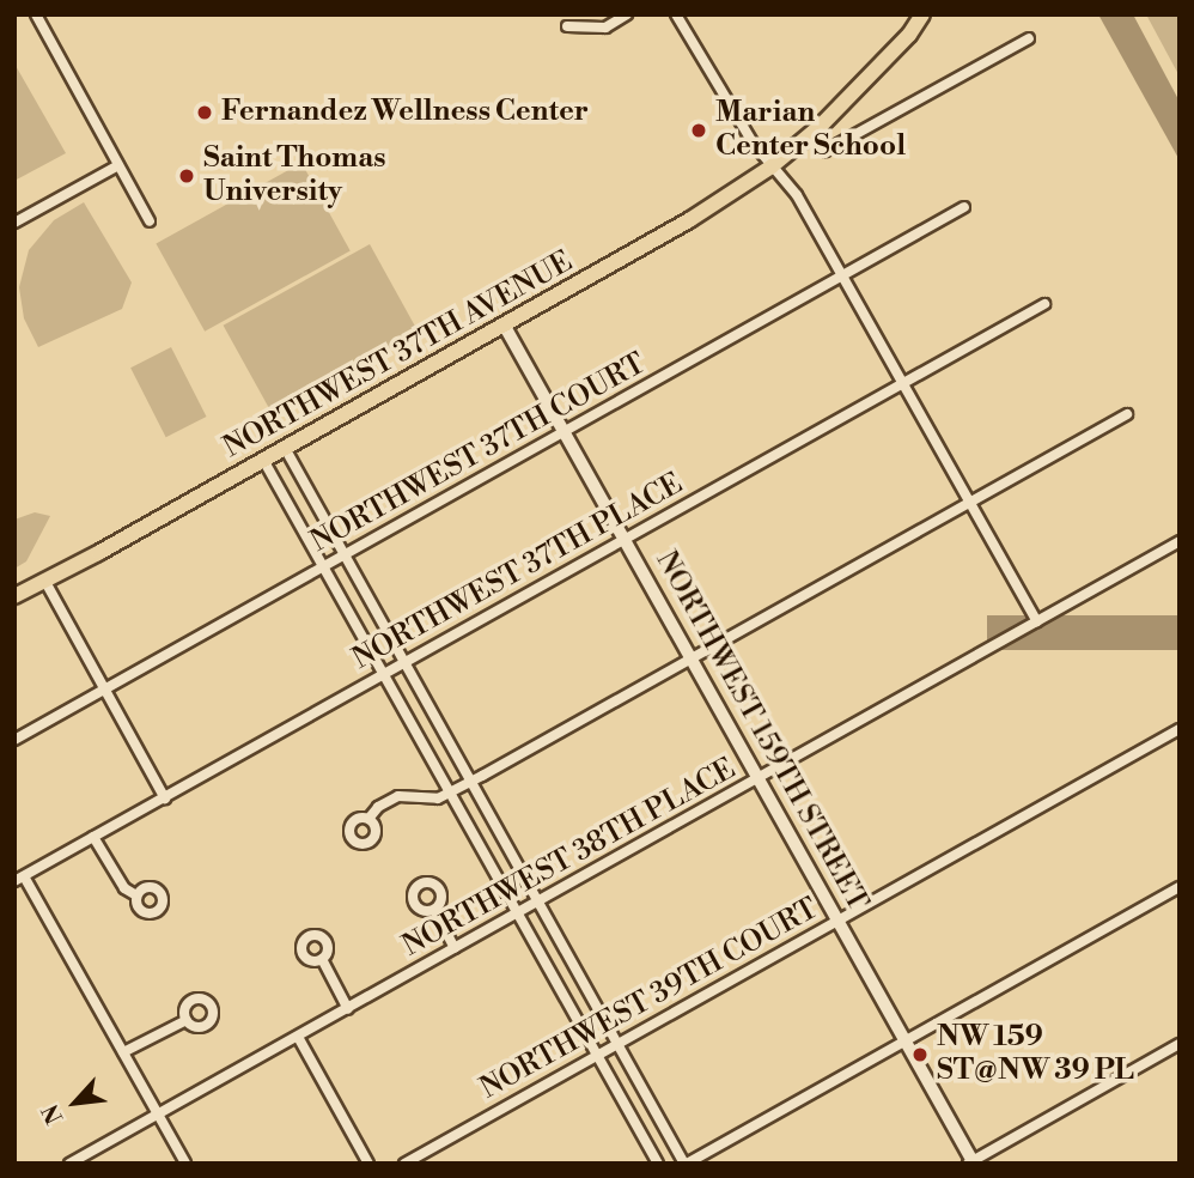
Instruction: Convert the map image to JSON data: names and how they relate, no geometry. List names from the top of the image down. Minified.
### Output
{"streets":{"main road":["NORTHWEST 37TH AVENUE"],"street":["NORTHWEST 37TH COURT","NORTHWEST 37TH PLACE","NORTHWEST 159TH STREET","NORTHWEST 38TH PLACE","NORTHWEST 39TH COURT"]},"crossings":[["NORTHWEST 37TH AVENUE","NORTHWEST 159TH STREET"],["NORTHWEST 37TH COURT","NORTHWEST 159TH STREET"],["NORTHWEST 37TH PLACE","NORTHWEST 159TH STREET"],["NORTHWEST 159TH STREET","NORTHWEST 38TH PLACE"],["NORTHWEST 159TH STREET","NORTHWEST 39TH COURT"]],"places":["Fernandez Wellness Center","Marian Center School","Saint Thomas University","NW 159 ST@NW 39 PL"],"north":"bottom left"}
